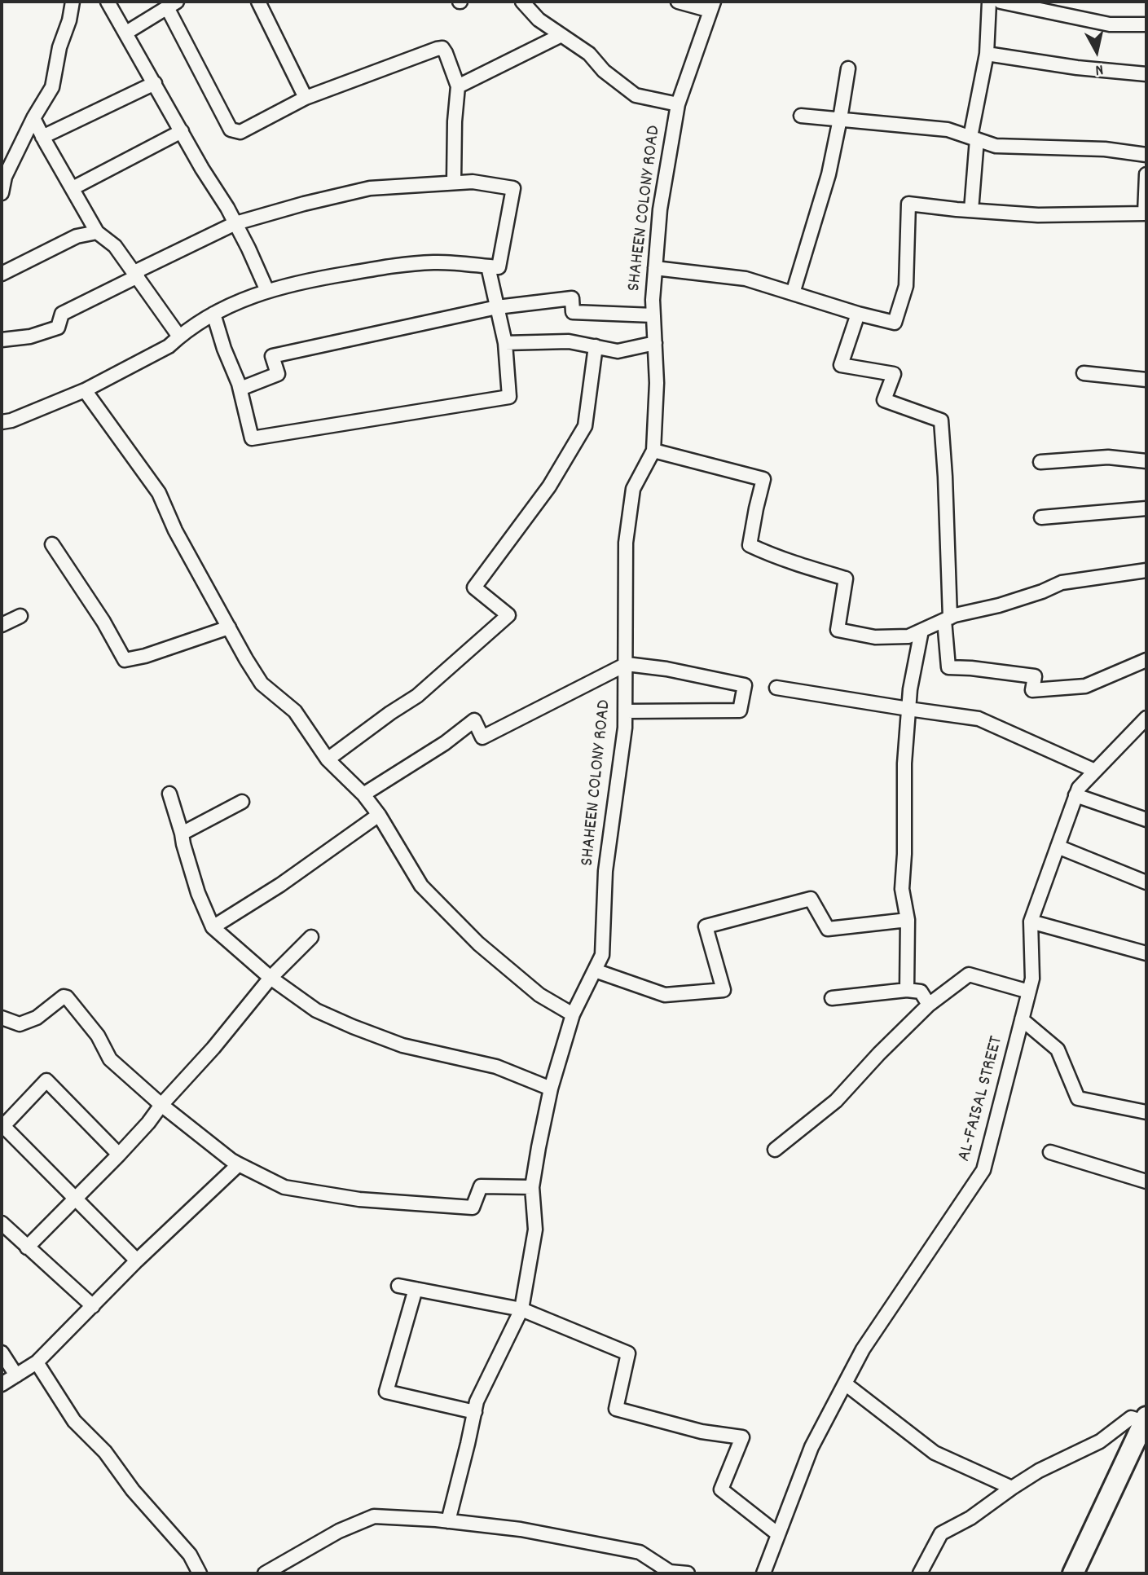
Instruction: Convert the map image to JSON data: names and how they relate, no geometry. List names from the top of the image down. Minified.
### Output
{"streets":{"street":["SHAHEEN COLONY ROAD","AL-FAISAL STREET"]},"north":"bottom"}
